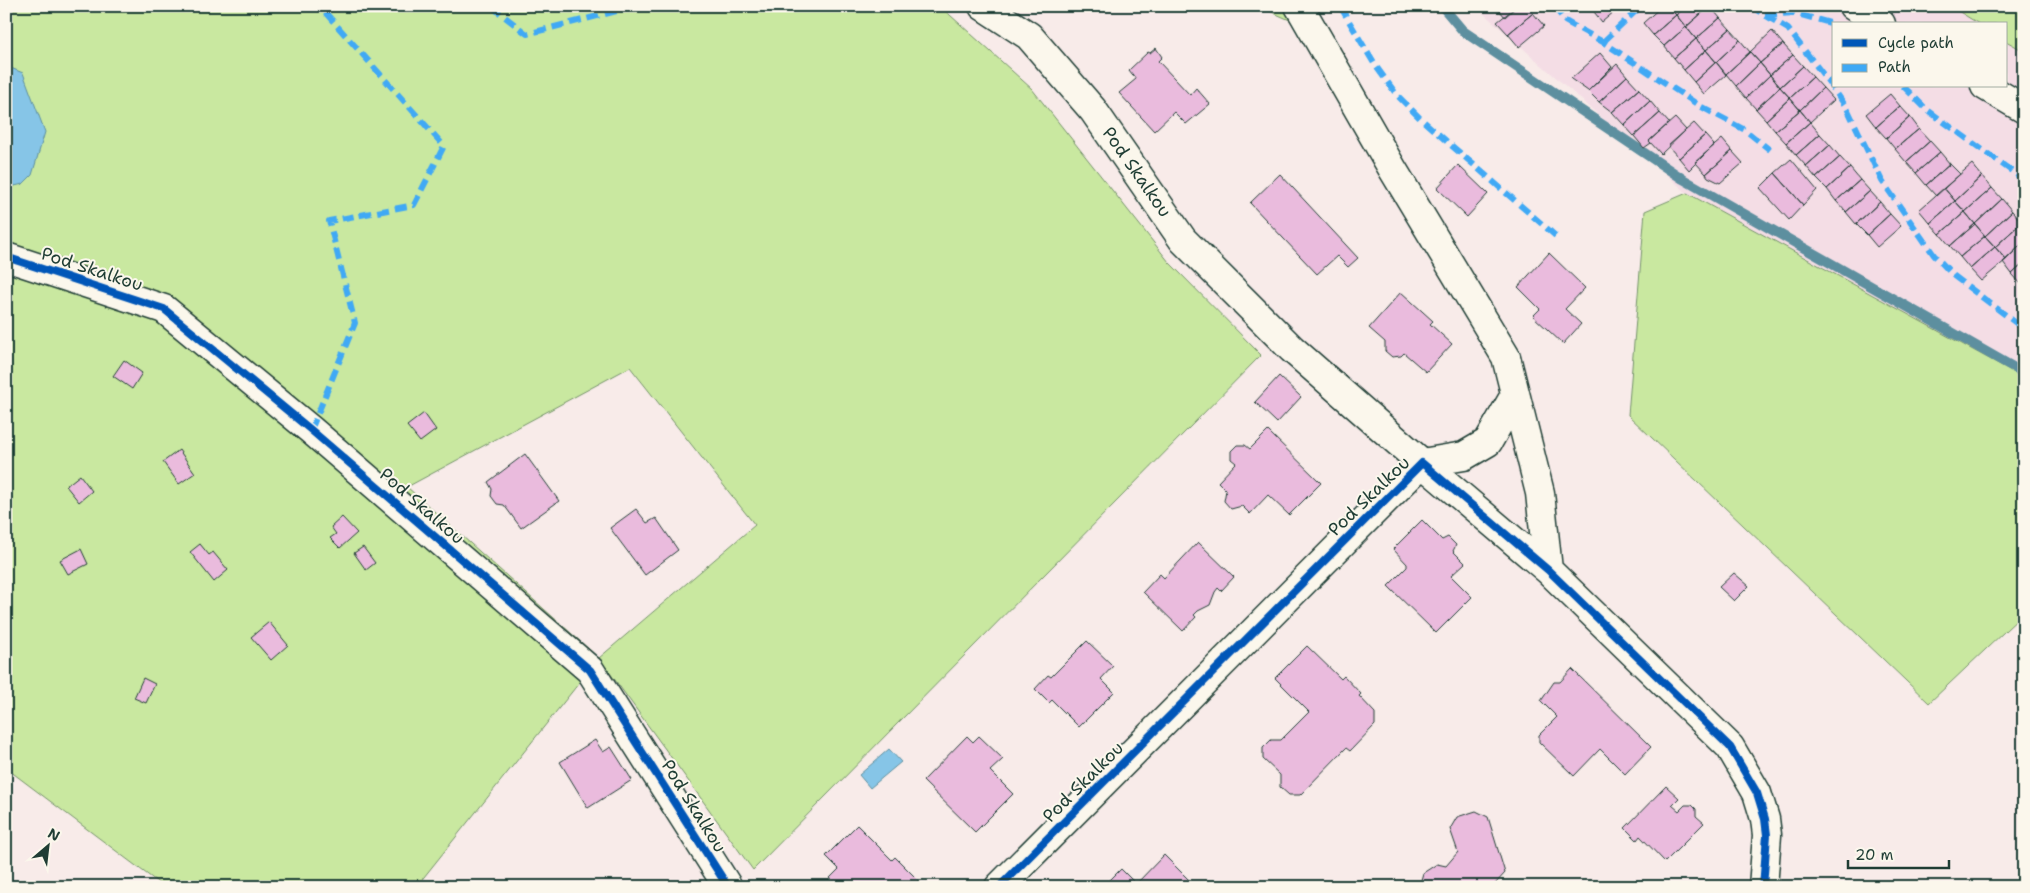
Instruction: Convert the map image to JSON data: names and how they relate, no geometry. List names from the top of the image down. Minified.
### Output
{"streets":{"street":["Pod Skalkou"]},"legend":["Cycle path","Path"],"scale_bar":"20 m","north":"top right"}
